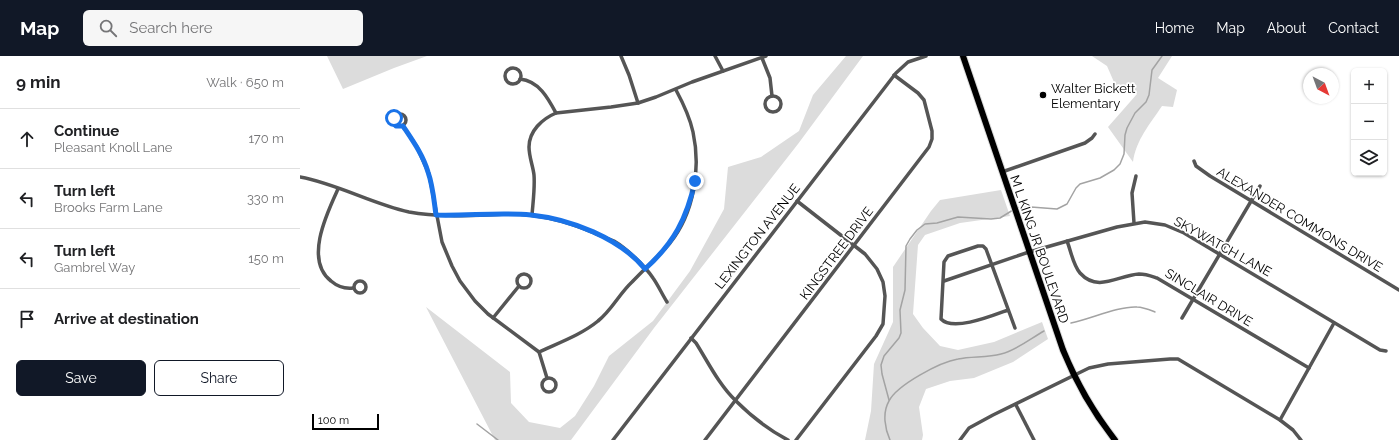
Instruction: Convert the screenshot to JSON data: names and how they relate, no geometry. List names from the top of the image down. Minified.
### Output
{"streets":{"main road":["M L KING JR BOULEVARD"],"street":["ALEXANDER COMMONS DRIVE","LEXINGTON AVENUE","SKYWATCH LANE","KINGSTREE DRIVE","SINCLAIR DRIVE"]},"crossings":[["LEXINGTON AVENUE","KINGSTREE DRIVE"],["SKYWATCH LANE","M L KING JR BOULEVARD"],["SKYWATCH LANE","SINCLAIR DRIVE"]],"places":["Walter Bickett Elementary"],"scale_bar":"100 m","north":"bottom right","page":{"header":"Map","search":"Search here","nav":["Home","Map","About","Contact"],"heading":["9 min","Walk · 650 m"],"map_buttons":["+","−"],"list":[["Continue","Pleasant Knoll Lane","170 m"],["Turn left","Brooks Farm Lane","330 m"],["Turn left","Gambrel Way","150 m"],"Arrive at destination"],"buttons":["Save","Share"],"scale":"100 m"}}
